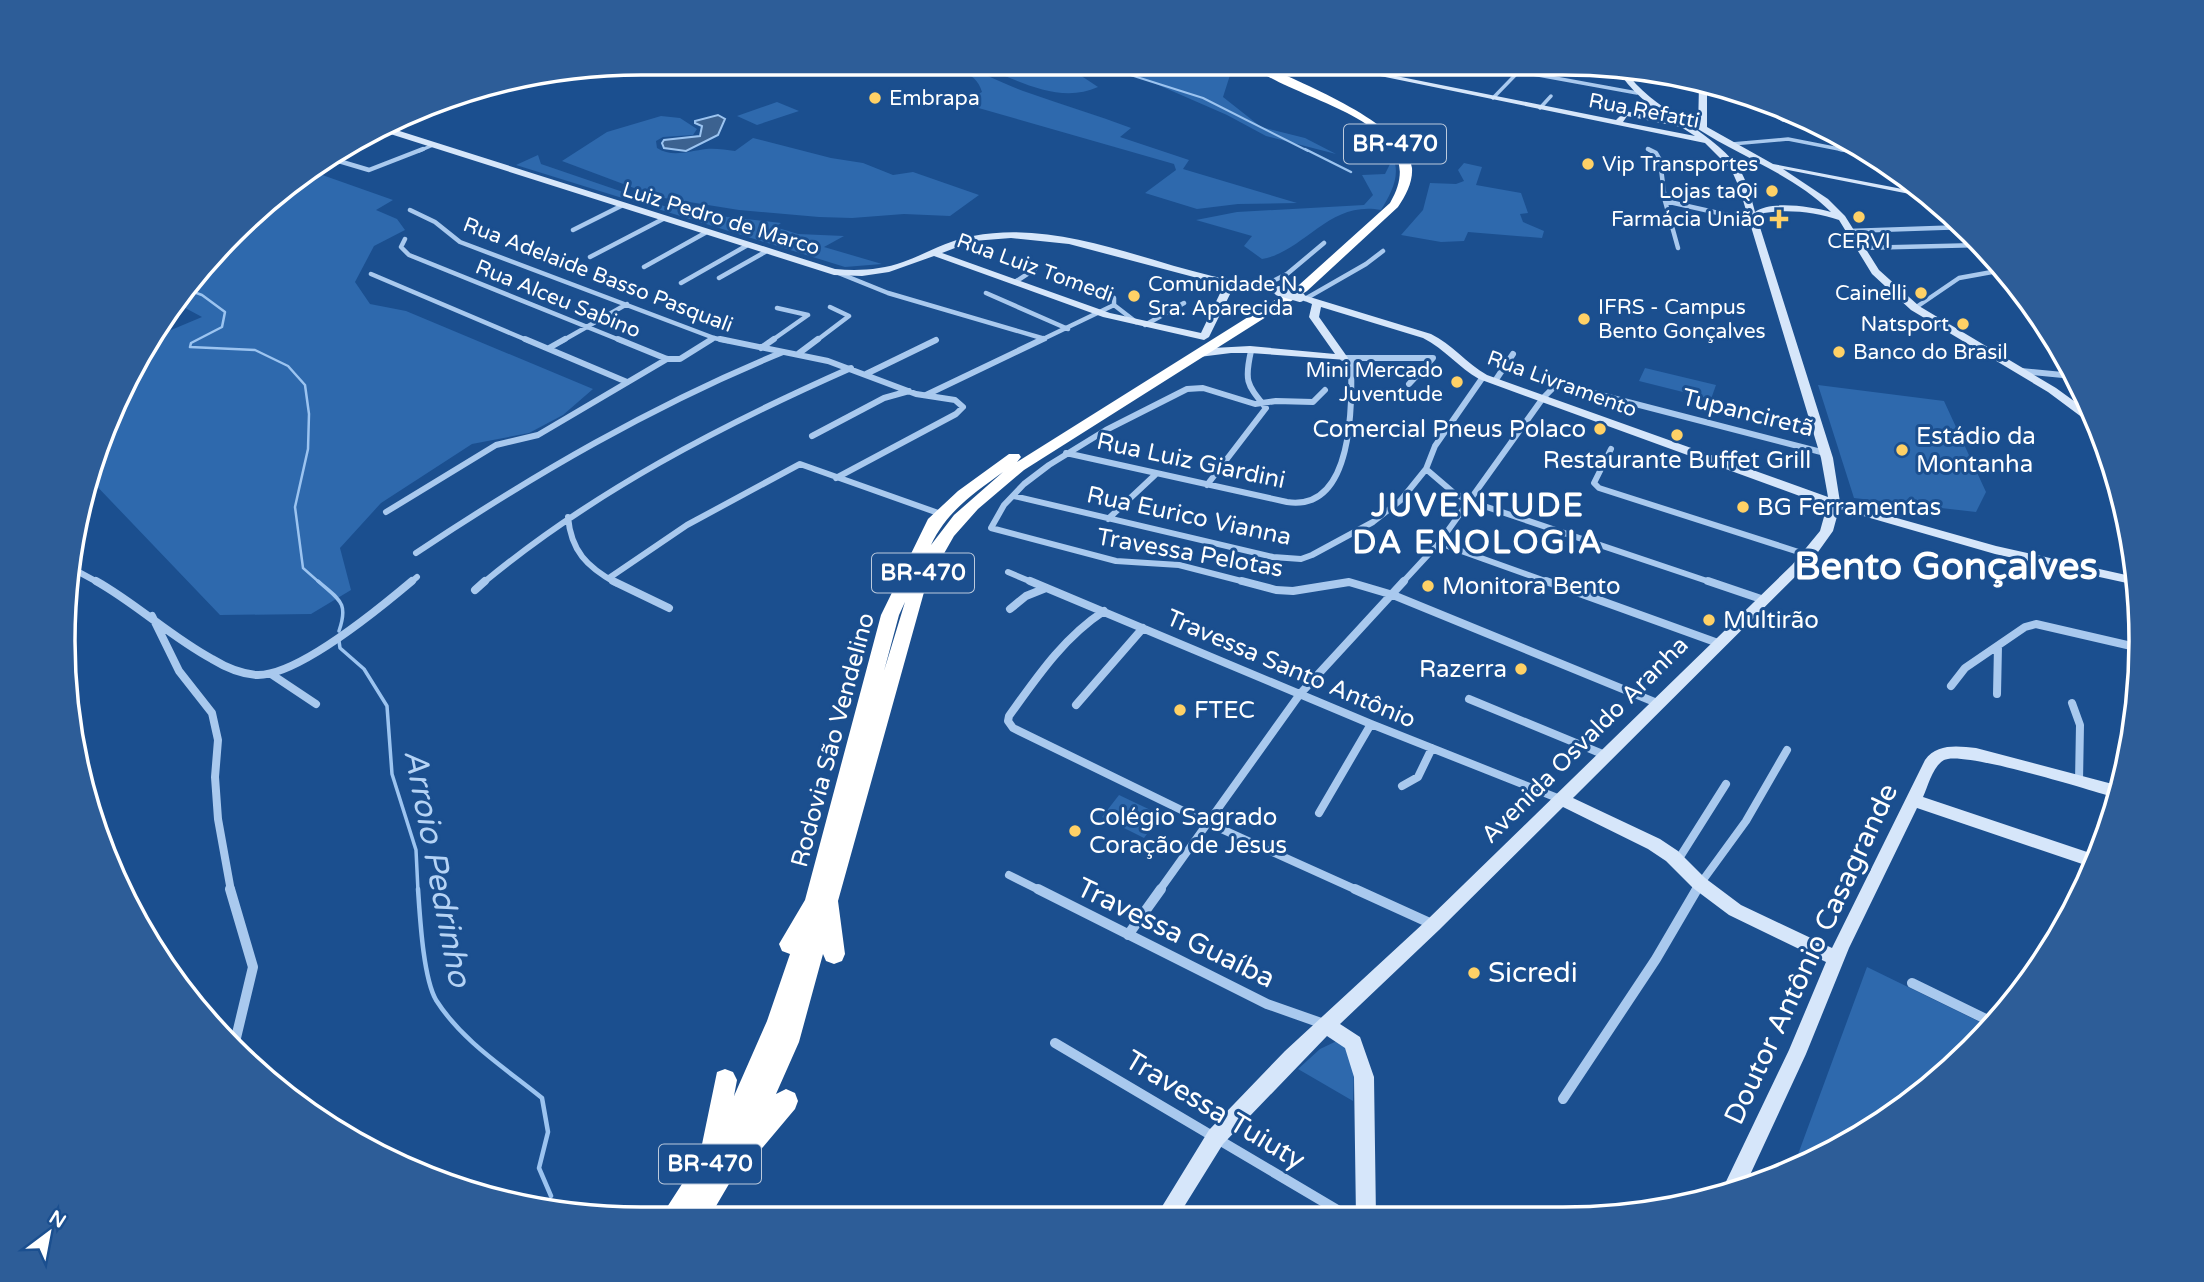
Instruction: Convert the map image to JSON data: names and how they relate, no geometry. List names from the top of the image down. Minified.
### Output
{"streets":{"highway":["BR-470","Rodovia São Vendelino"],"main road":["Rua Refatti","Luiz Pedro de Marco","Rua Luiz Tomedi","Rua Livramento","Avenida Osvaldo Aranha","Doutor Antônio Casagrande"],"street":["Rua Adelaide Basso Pasquali","Rua Alceu Sabino","Tupanciretã","Rua Luiz Giardini","Rua Eurico Vianna","Travessa Pelotas","Travessa Santo Antônio","Travessa Guaíba","Travessa Tuiuty"]},"crossings":[["Rua Refatti","Avenida Osvaldo Aranha"],["BR-470","Rua Luiz Tomedi"],["BR-470","Rua Luiz Giardini"],["BR-470","Rodovia São Vendelino"],["Luiz Pedro de Marco","Rua Livramento"],["Rua Luiz Tomedi","Rua Livramento"],["Rua Luiz Tomedi","Rodovia São Vendelino"],["Rua Adelaide Basso Pasquali","Rua Alceu Sabino"],["Rua Livramento","Tupanciretã"],["Rua Livramento","Rua Eurico Vianna"],["Rua Livramento","Avenida Osvaldo Aranha"],["Tupanciretã","Avenida Osvaldo Aranha"],["Rua Eurico Vianna","Travessa Pelotas"],["Travessa Pelotas","Avenida Osvaldo Aranha"],["Travessa Santo Antônio","Avenida Osvaldo Aranha"],["Avenida Osvaldo Aranha","Travessa Guaíba"],["Avenida Osvaldo Aranha","Travessa Tuiuty"]],"districts":["JUVENTUDE DA ENOLOGIA","Bento Gonçalves"],"water":["Arroio Pedrinho"],"places":{"other":["Embrapa","Vip Transportes","Lojas taQi","CERVI","Cainelli","Comunidade N. Sra. Aparecida","IFRS - Campus Bento Gonçalves","Natsport","Banco do Brasil","Mini Mercado Juventude","Comercial Pneus Polaco","Restaurante Buffet Grill","Estádio da Montanha","BG Ferramentas","Monitora Bento","Multirão","Razerra","FTEC","Colégio Sagrado Coração de Jesus","Sicredi"],"health":["Farmácia União"]},"north":"top right"}
